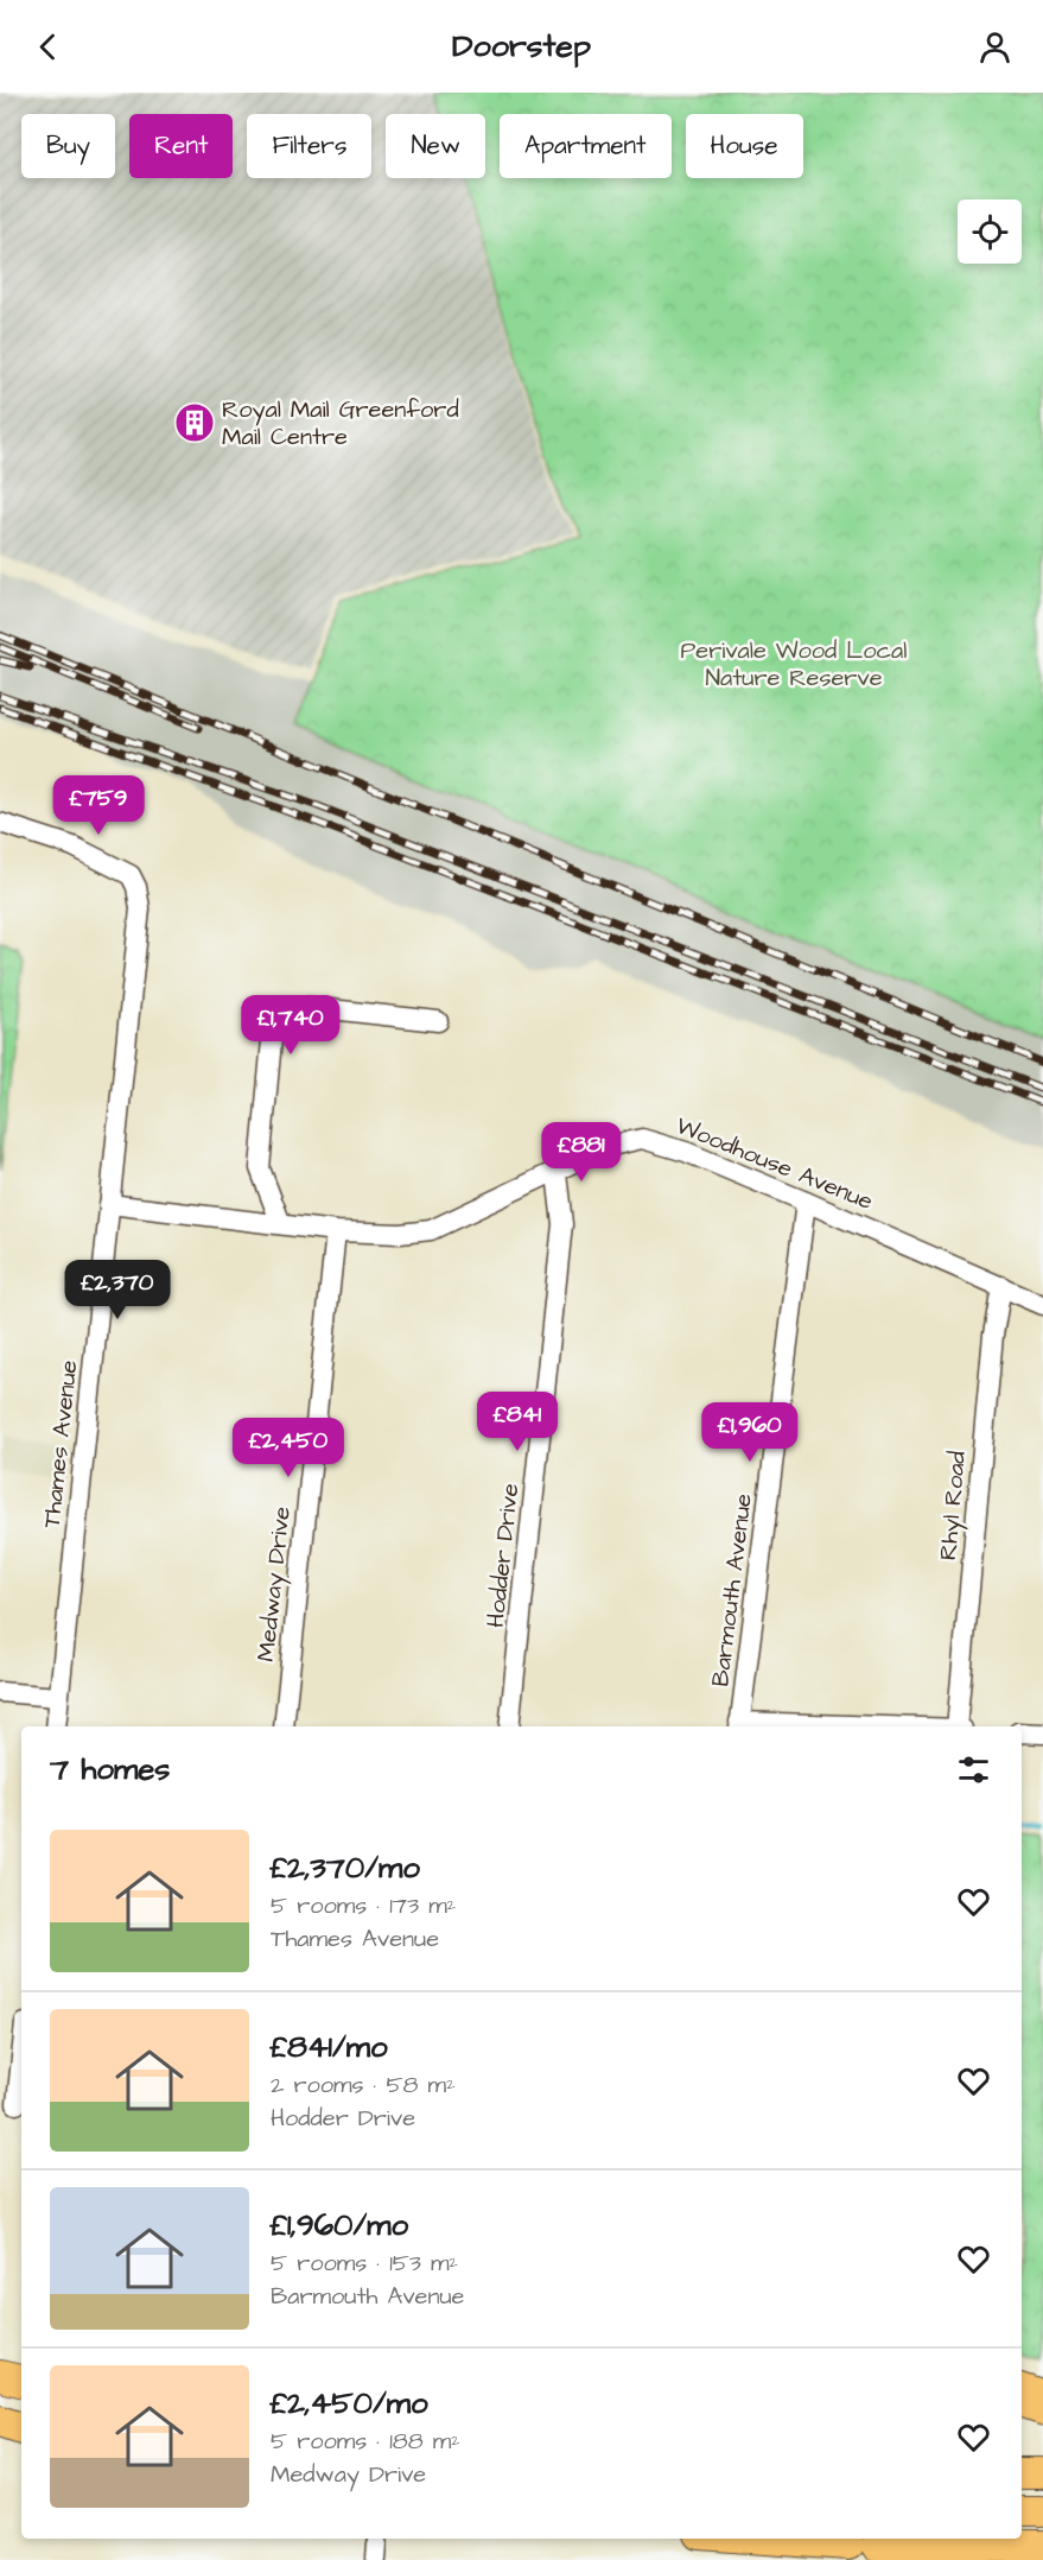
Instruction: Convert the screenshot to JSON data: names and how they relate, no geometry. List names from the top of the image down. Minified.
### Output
{"streets":{"street":["Woodhouse Avenue","Thames Avenue","Rhyl Road","Hodder Drive","Medway Drive","Barmouth Avenue"]},"crossings":[["Woodhouse Avenue","Thames Avenue"],["Woodhouse Avenue","Rhyl Road"],["Woodhouse Avenue","Hodder Drive"],["Woodhouse Avenue","Medway Drive"],["Woodhouse Avenue","Barmouth Avenue"]],"parks":["Perivale Wood Local Nature Reserve"],"places":{"building":["Royal Mail Greenford Mail Centre"]},"page":{"header":"Doorstep","chip":["Buy","Rent","Filters","New","Apartment","House"],"price":["£759","£1,740","£881","£2,370","£841","£1,960","£2,450"],"heading":"7 homes","list":[{"name":"£2,370/mo","note":"5 rooms · 173 m² · Thames Avenue"},{"name":"£841/mo","note":"2 rooms · 58 m² · Hodder Drive"},{"name":"£1,960/mo","note":"5 rooms · 153 m² · Barmouth Avenue"},{"name":"£2,450/mo","note":"5 rooms · 188 m² · Medway Drive"}]}}
